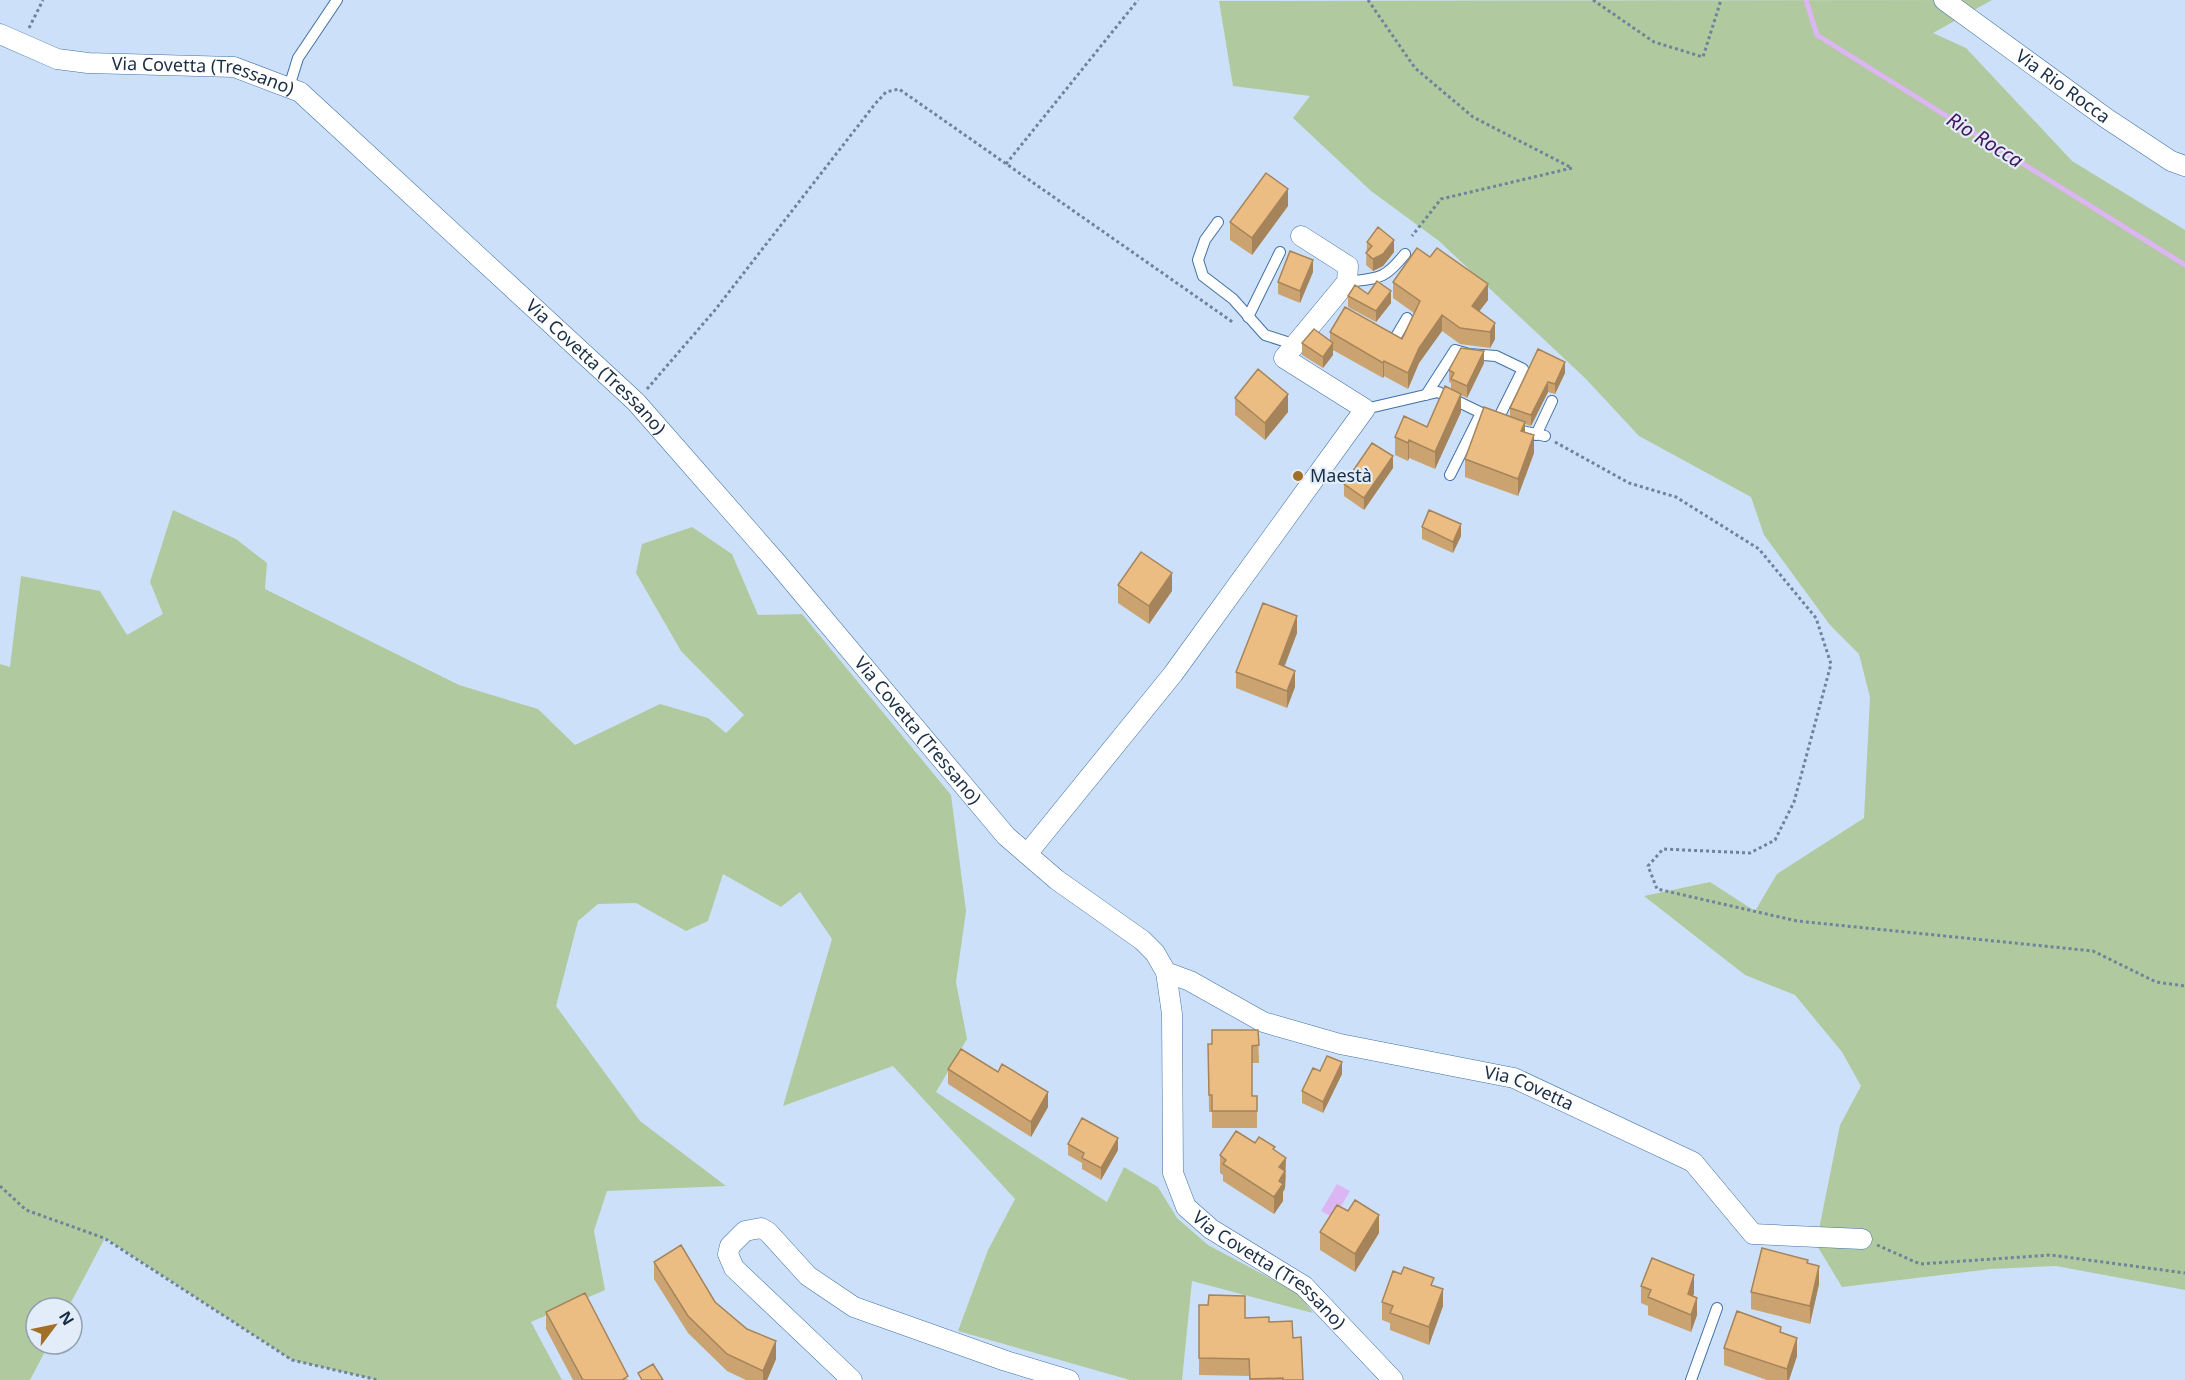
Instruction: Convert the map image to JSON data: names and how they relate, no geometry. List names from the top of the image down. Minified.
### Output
{"streets":{"street":["Via Covetta (Tressano)","Via Rio Rocca","Via Covetta"]},"crossings":[["Via Covetta (Tressano)","Via Covetta"]],"water":["Rio Rocca"],"places":["Maestà"],"north":"top right"}
